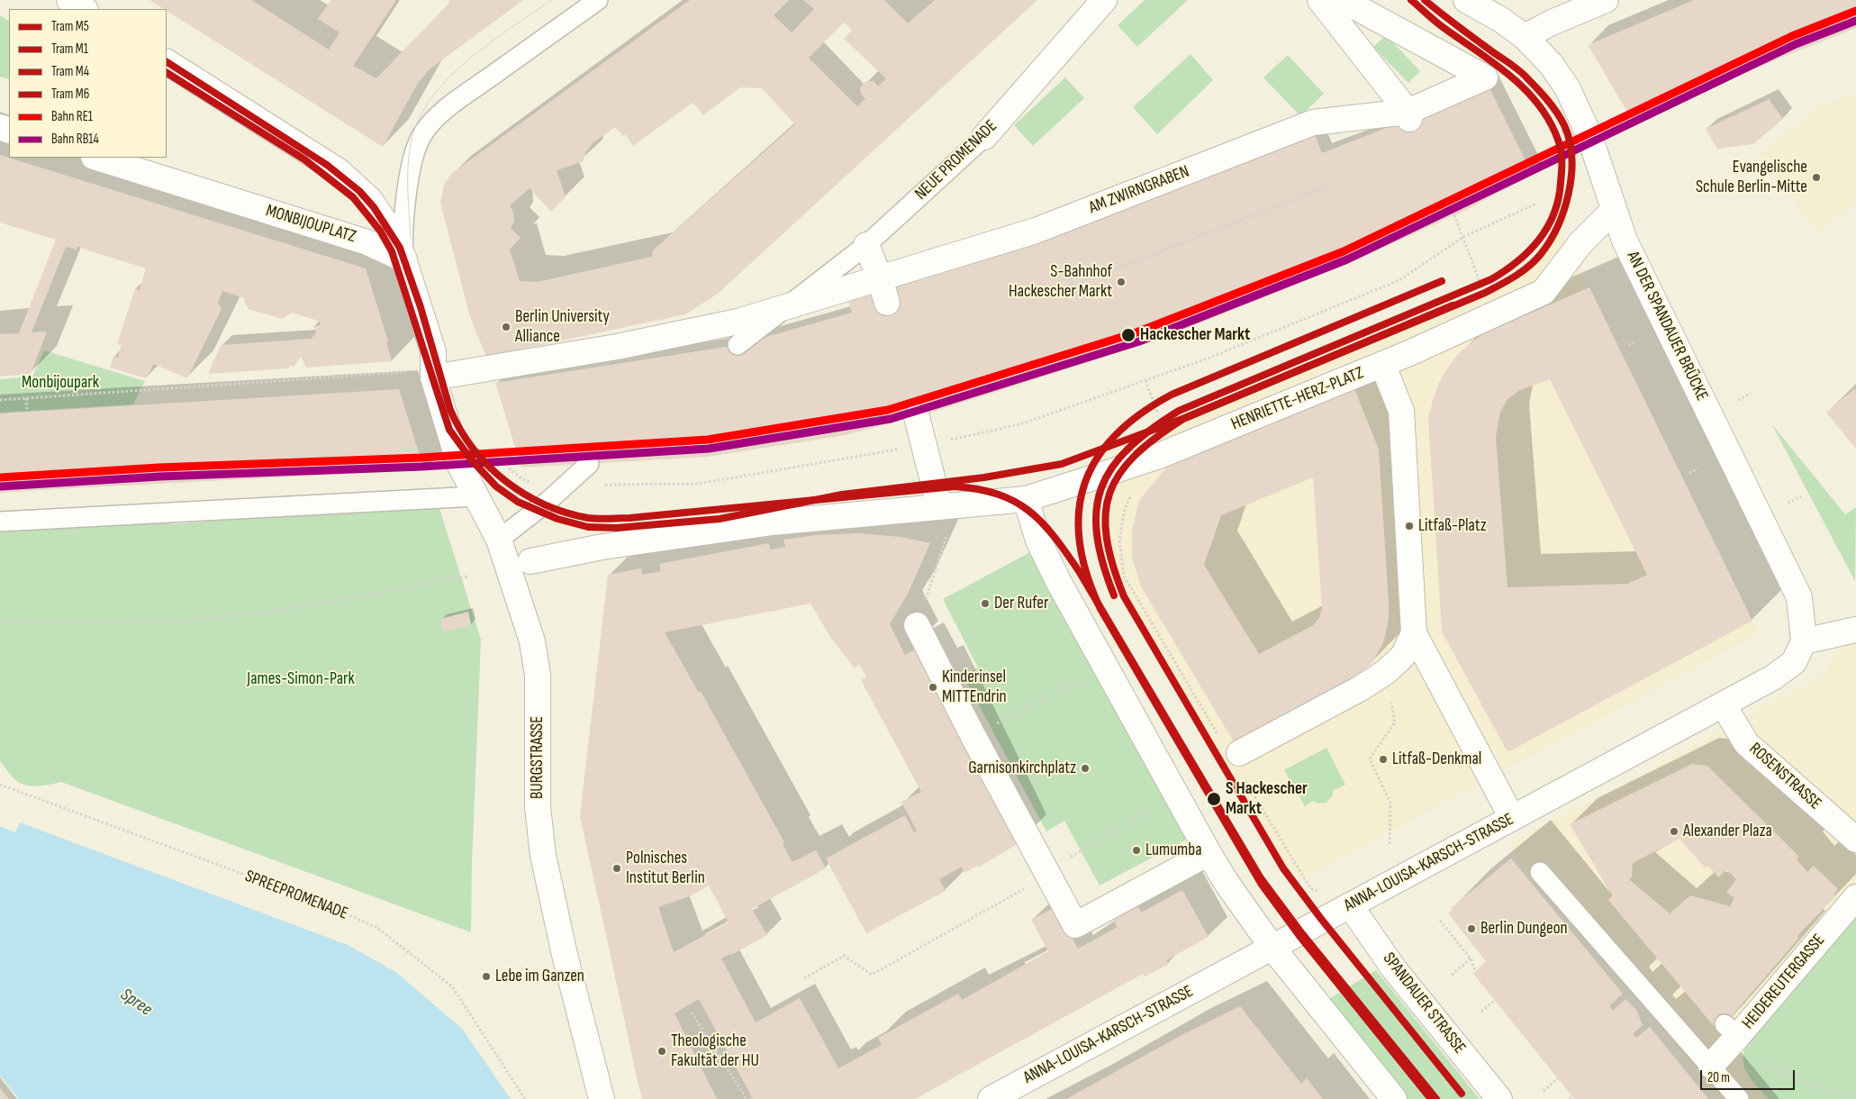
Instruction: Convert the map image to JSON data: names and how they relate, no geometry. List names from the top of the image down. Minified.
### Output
{"streets":{"street":["NEUE PROMENADE","AM ZWIRNGRABEN","MONBIJOUPLATZ","AN DER SPANDAUER BRÜCKE","HENRIETTE-HERZ-PLATZ","BURGSTRASSE","ROSENSTRASSE","ANNA-LOUISA-KARSCH-STRASSE","HEIDEREUTERGASSE","SPANDAUER STRASSE"],"path":["SPREEPROMENADE"]},"crossings":[["NEUE PROMENADE","AM ZWIRNGRABEN"],["NEUE PROMENADE","BURGSTRASSE"],["MONBIJOUPLATZ","BURGSTRASSE"],["AN DER SPANDAUER BRÜCKE","HENRIETTE-HERZ-PLATZ"],["AN DER SPANDAUER BRÜCKE","ANNA-LOUISA-KARSCH-STRASSE"],["ROSENSTRASSE","ANNA-LOUISA-KARSCH-STRASSE"],["ANNA-LOUISA-KARSCH-STRASSE","SPANDAUER STRASSE"]],"water":["Spree"],"parks":["Monbijoupark","James-Simon-Park"],"places":["Evangelische Schule Berlin-Mitte","S-Bahnhof Hackescher Markt","Berlin University Alliance","Hackescher Markt","Litfaß-Platz","Der Rufer","Kinderinsel MITTEndrin","Litfaß-Denkmal","Garnisonkirchplatz","S Hackescher Markt","Alexander Plaza","Lumumba","Polnisches Institut Berlin","Berlin Dungeon","Lebe im Ganzen","Theologische Fakultät der HU"],"lines":["tram line M5","tram line M1","rail line RE1","rail line RB14","tram line M6","tram line M4"],"legend":["Tram M5","Tram M1","Tram M4","Tram M6","Bahn RE1","Bahn RB14"],"scale_bar":"20 m"}
